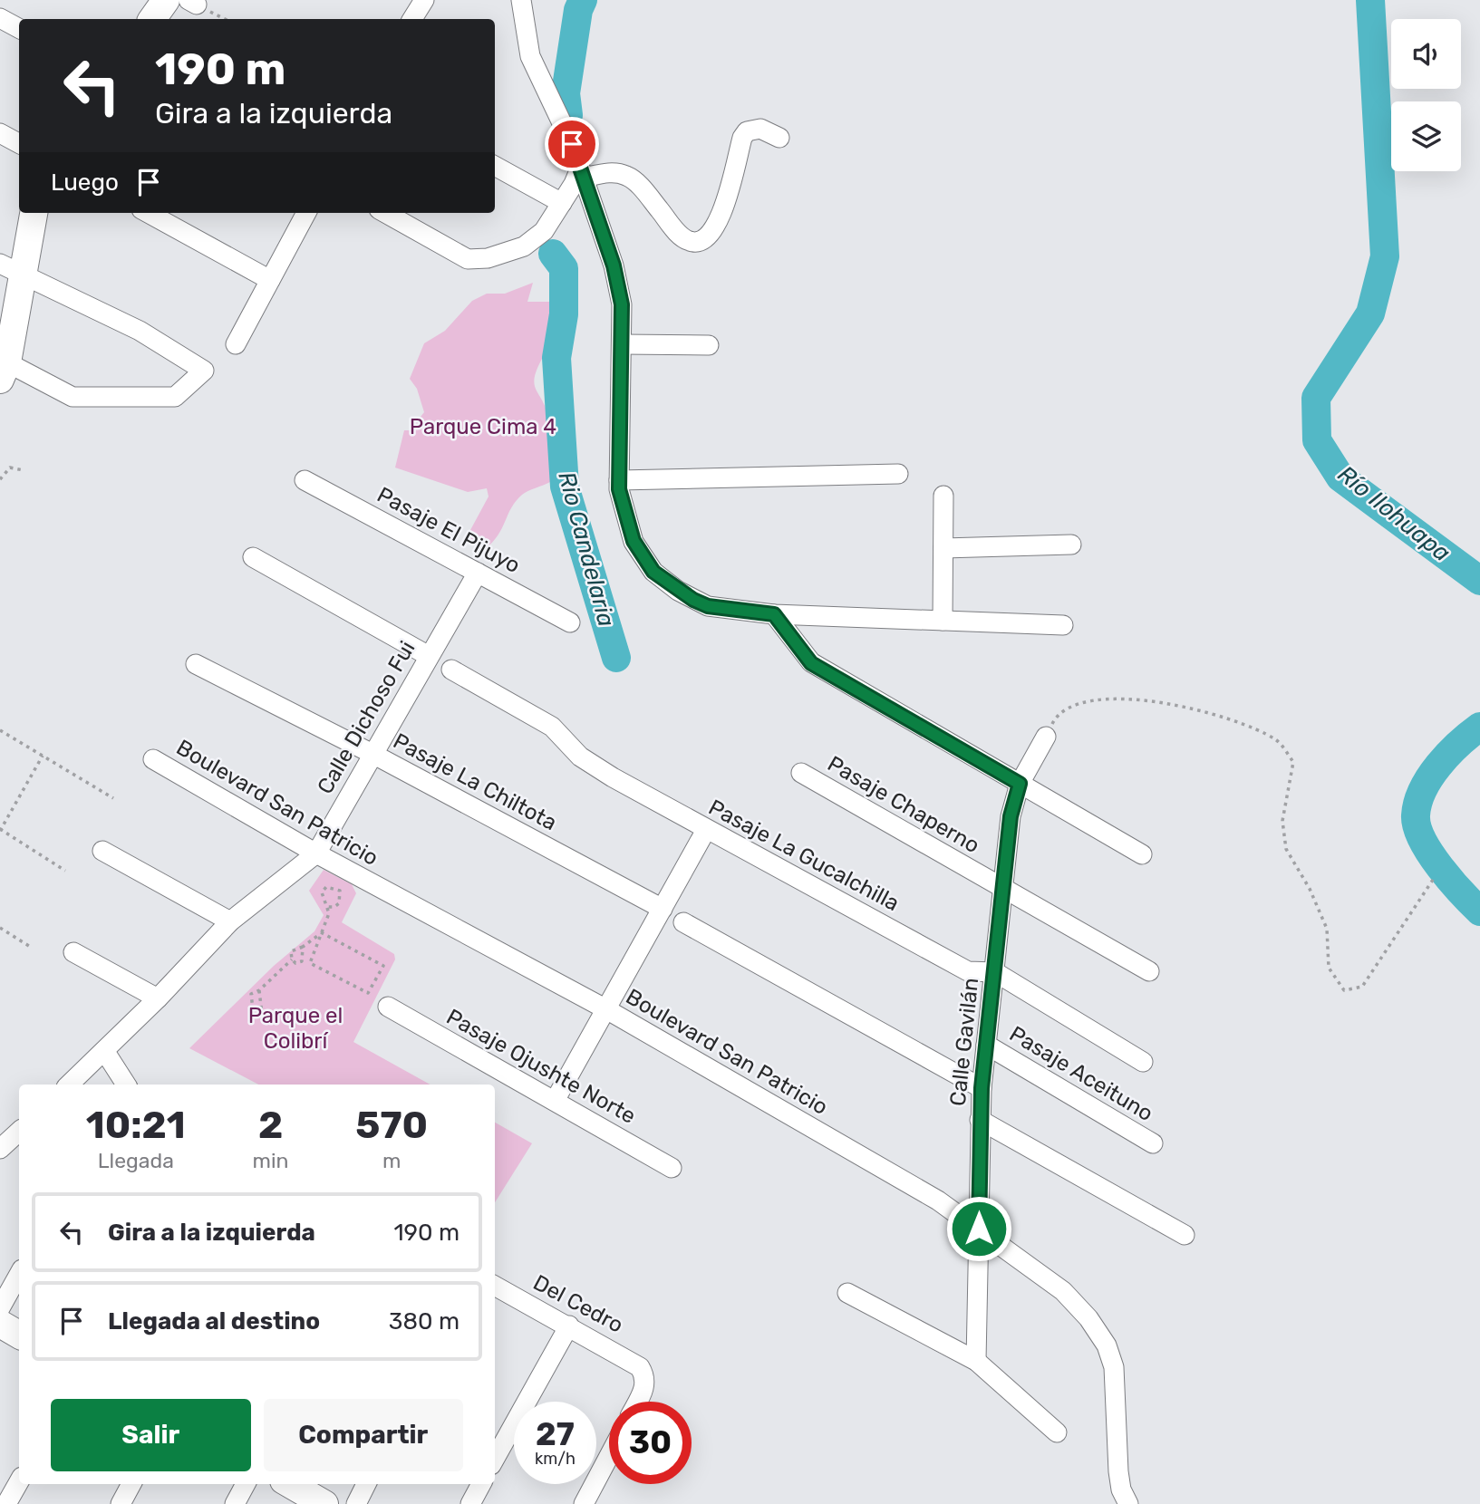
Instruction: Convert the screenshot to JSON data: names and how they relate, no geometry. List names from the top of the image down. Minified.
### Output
{"streets":{"street":["Pasaje El Pijuyo","Calle Dichoso Fui","Pasaje La Chiltota","Boulevard San Patricio","Pasaje Chaperno","Pasaje La Gucalchilla","Calle Gavilán","Pasaje Ojushte Norte","Pasaje Aceituno","Del Cedro"]},"crossings":[["Pasaje El Pijuyo","Calle Dichoso Fui"],["Calle Dichoso Fui","Pasaje La Chiltota"],["Calle Dichoso Fui","Boulevard San Patricio"],["Boulevard San Patricio","Calle Gavilán"],["Pasaje Chaperno","Calle Gavilán"],["Pasaje La Gucalchilla","Calle Gavilán"],["Calle Gavilán","Pasaje Aceituno"]],"water":["Río Ilohuapa","Rio Candelaria"],"parks":["Parque Cima 4","Parque el Colibrí"],"page":{"turn":["190 m","Gira a la izquierda"],"then":"Luego","eta":["10:21","Llegada","2","min","570","m"],"list":[{"name":"Gira a la izquierda","value":"190 m"},{"name":"Llegada al destino","value":"380 m"}],"buttons":["Salir","Compartir"],"speed":"27 km/h","limit":"30"}}
